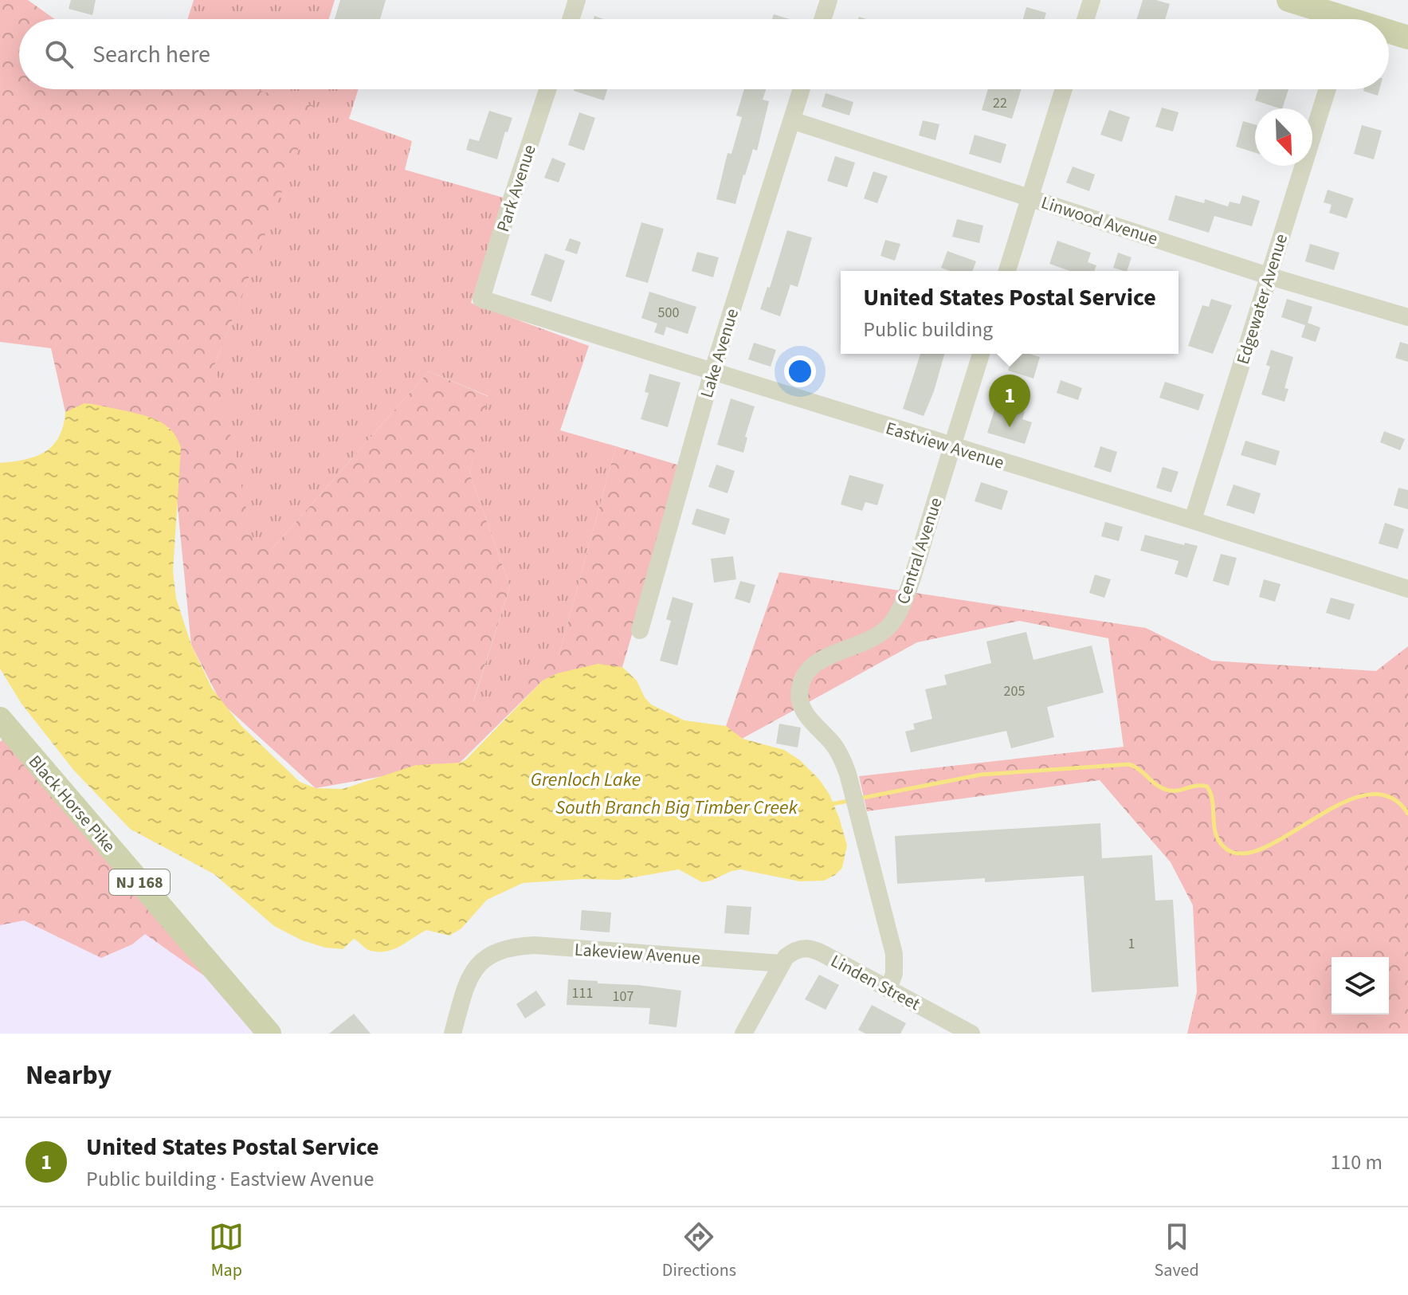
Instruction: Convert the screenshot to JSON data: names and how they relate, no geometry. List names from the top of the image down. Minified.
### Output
{"streets":{"main road":["Black Horse Pike","NJ 168"],"street":["Park Avenue","Linwood Avenue","Edgewater Avenue","Lake Avenue","Eastview Avenue","Central Avenue","Lakeview Avenue","Linden Street"]},"crossings":[["Park Avenue","Eastview Avenue"],["Linwood Avenue","Edgewater Avenue"],["Linwood Avenue","Lake Avenue"],["Edgewater Avenue","Eastview Avenue"],["Lake Avenue","Eastview Avenue"],["Eastview Avenue","Central Avenue"],["Central Avenue","Linden Street"],["Lakeview Avenue","Linden Street"]],"water":["Grenloch Lake","South Branch Big Timber Creek"],"house_numbers":["22","500","205","1","111","107"],"north":"bottom right","page":{"search":"Search here","popup":["United States Postal Service","Public building"],"pins":"1","heading":"Nearby","list":[{"mark":"1","name":"United States Postal Service","note":"Public building · Eastview Avenue","value":"110 m"}],"nav":["Map","Directions","Saved"]}}
